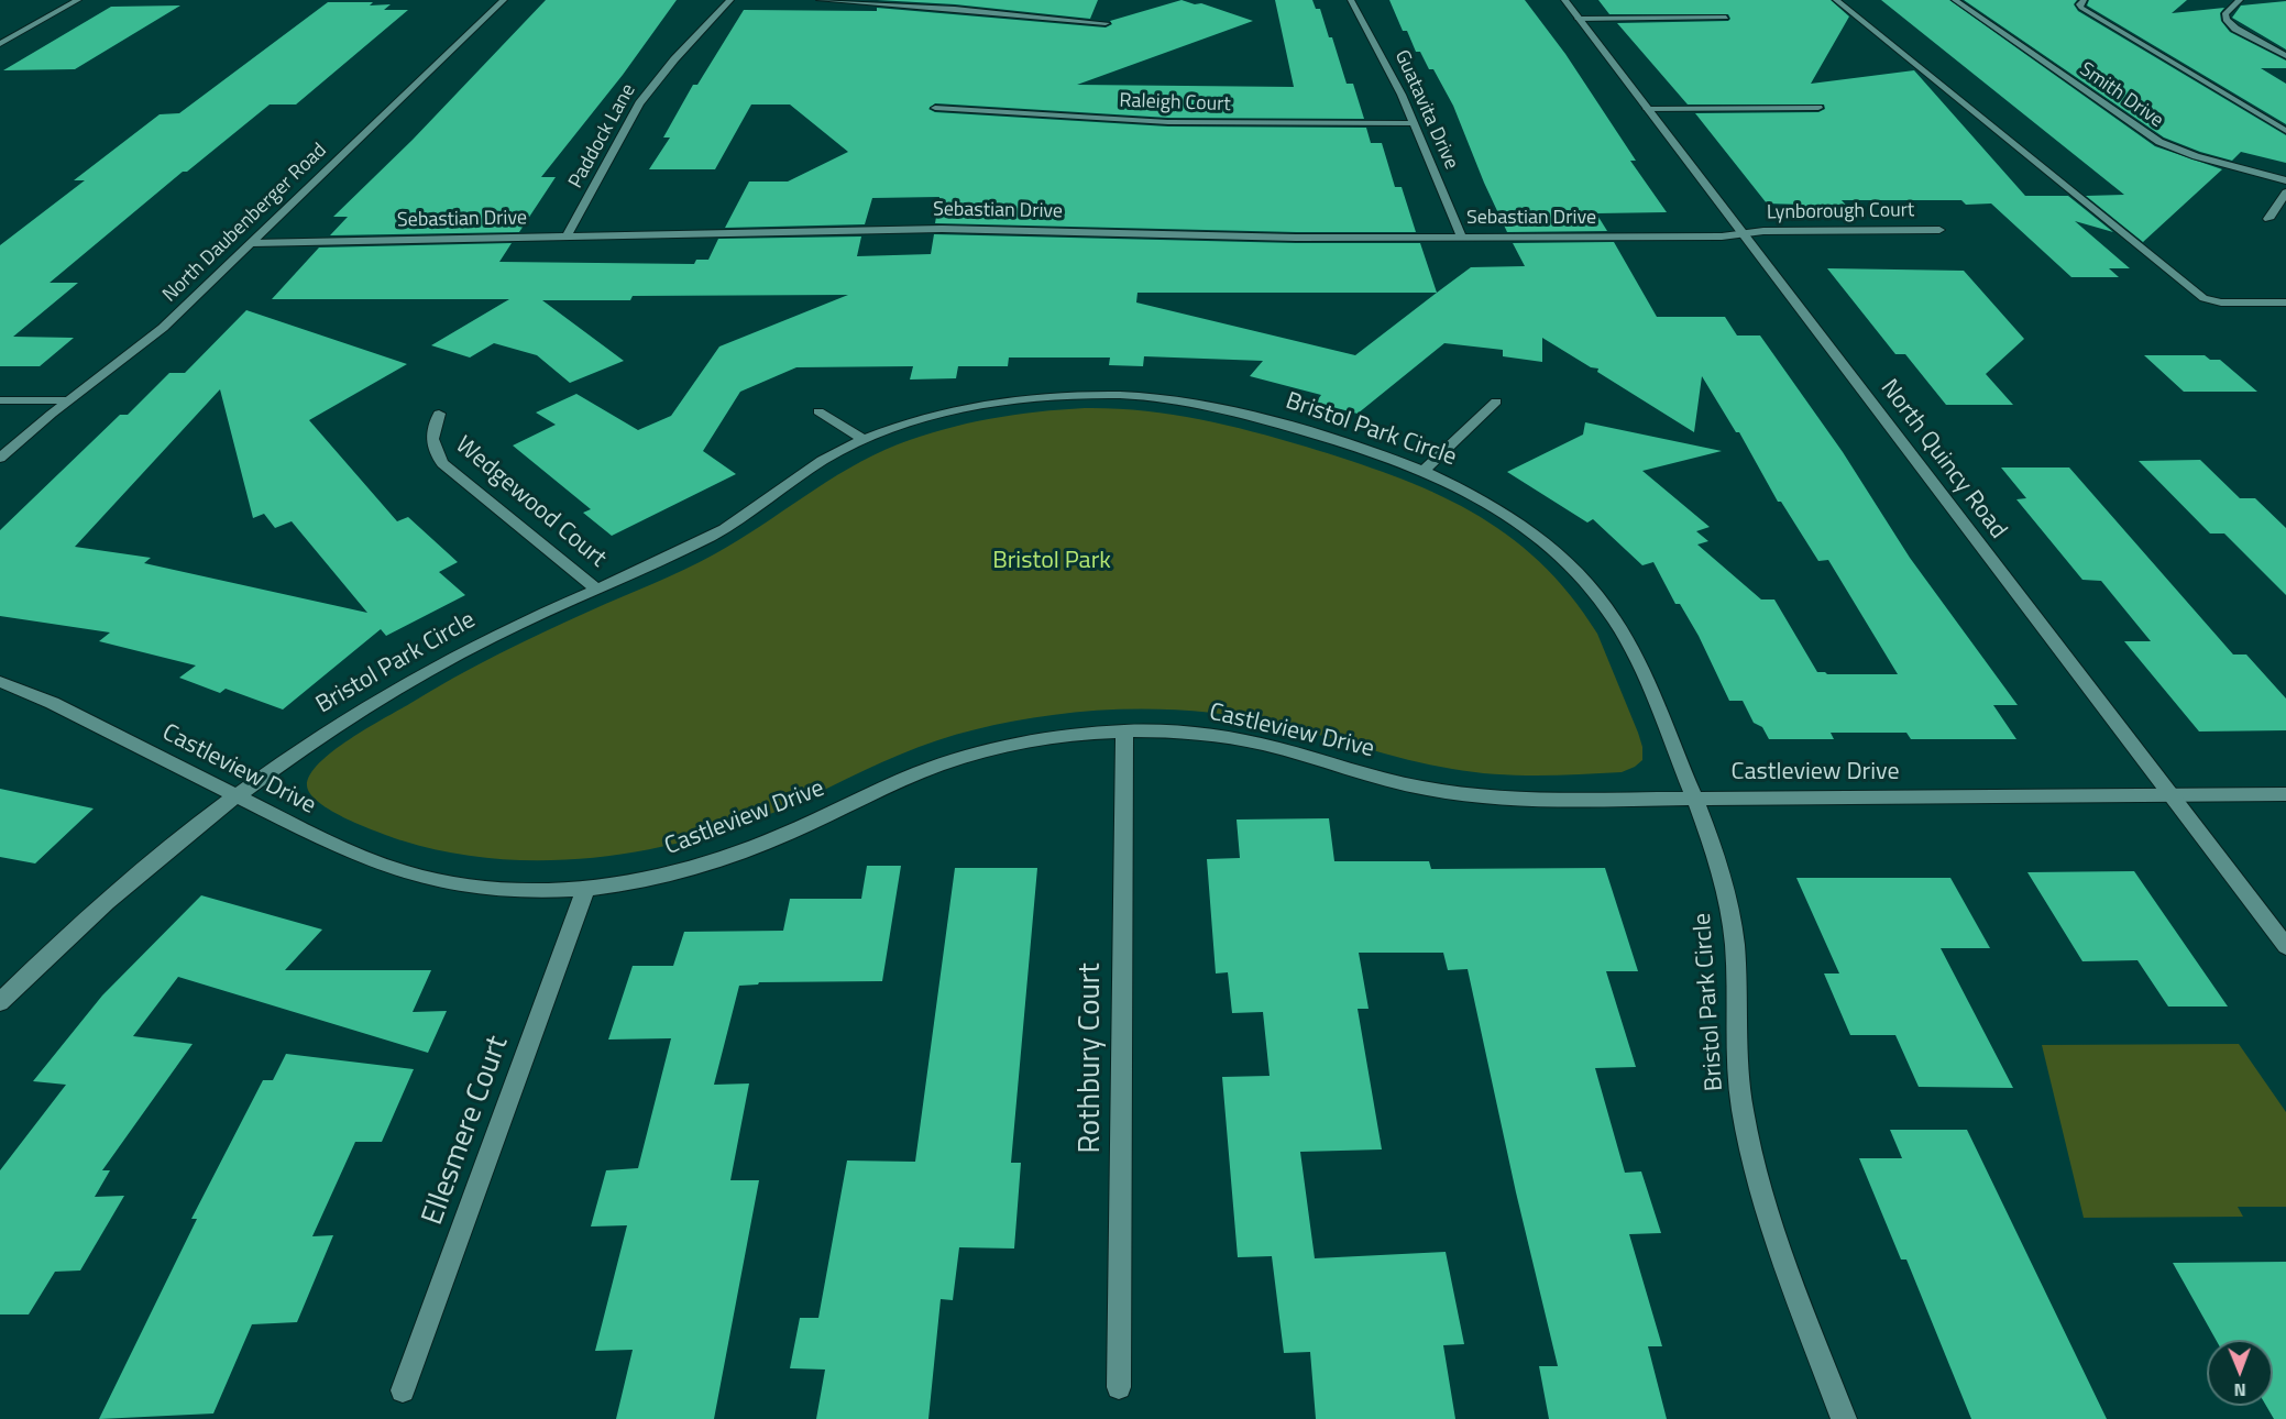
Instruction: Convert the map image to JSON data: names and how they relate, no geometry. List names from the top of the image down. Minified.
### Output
{"streets":{"street":["Smith Drive","Raleigh Court","Guatavita Drive","Paddock Lane","Sebastian Drive","Lynborough Court","North Daubenberger Road","Bristol Park Circle","North Quincy Road","Wedgewood Court","Castleview Drive","Rothbury Court","Ellesmere Court"]},"crossings":[["Raleigh Court","Guatavita Drive"],["Guatavita Drive","Sebastian Drive"],["Paddock Lane","Sebastian Drive"],["Sebastian Drive","Lynborough Court"],["Sebastian Drive","North Daubenberger Road"],["Sebastian Drive","North Quincy Road"],["Lynborough Court","North Quincy Road"],["Bristol Park Circle","Wedgewood Court"],["Bristol Park Circle","Castleview Drive"],["North Quincy Road","Castleview Drive"],["Castleview Drive","Rothbury Court"],["Castleview Drive","Ellesmere Court"]],"parks":["Bristol Park"],"north":"bottom"}
